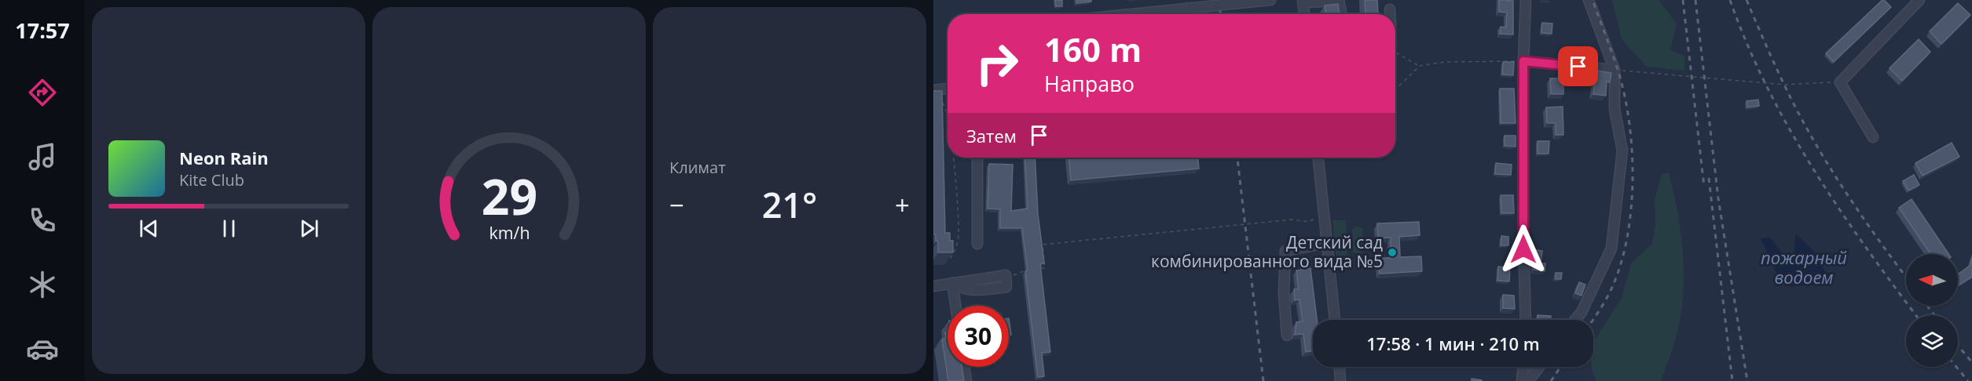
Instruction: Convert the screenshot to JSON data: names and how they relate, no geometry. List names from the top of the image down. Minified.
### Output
{"water":["пожарный водоем"],"places":["Детский сад комбинированного вида №5"],"north":"left","page":{"tabs":"17:57","tile":"Климат","turn":["160 m","Направо"],"then":"Затем","song":["Neon Rain","Kite Club"],"heat":["−","21°","+"],"limit":"30","trip":"17:58 · 1 мин · 210 m","gauge":["29","km/h"]}}
